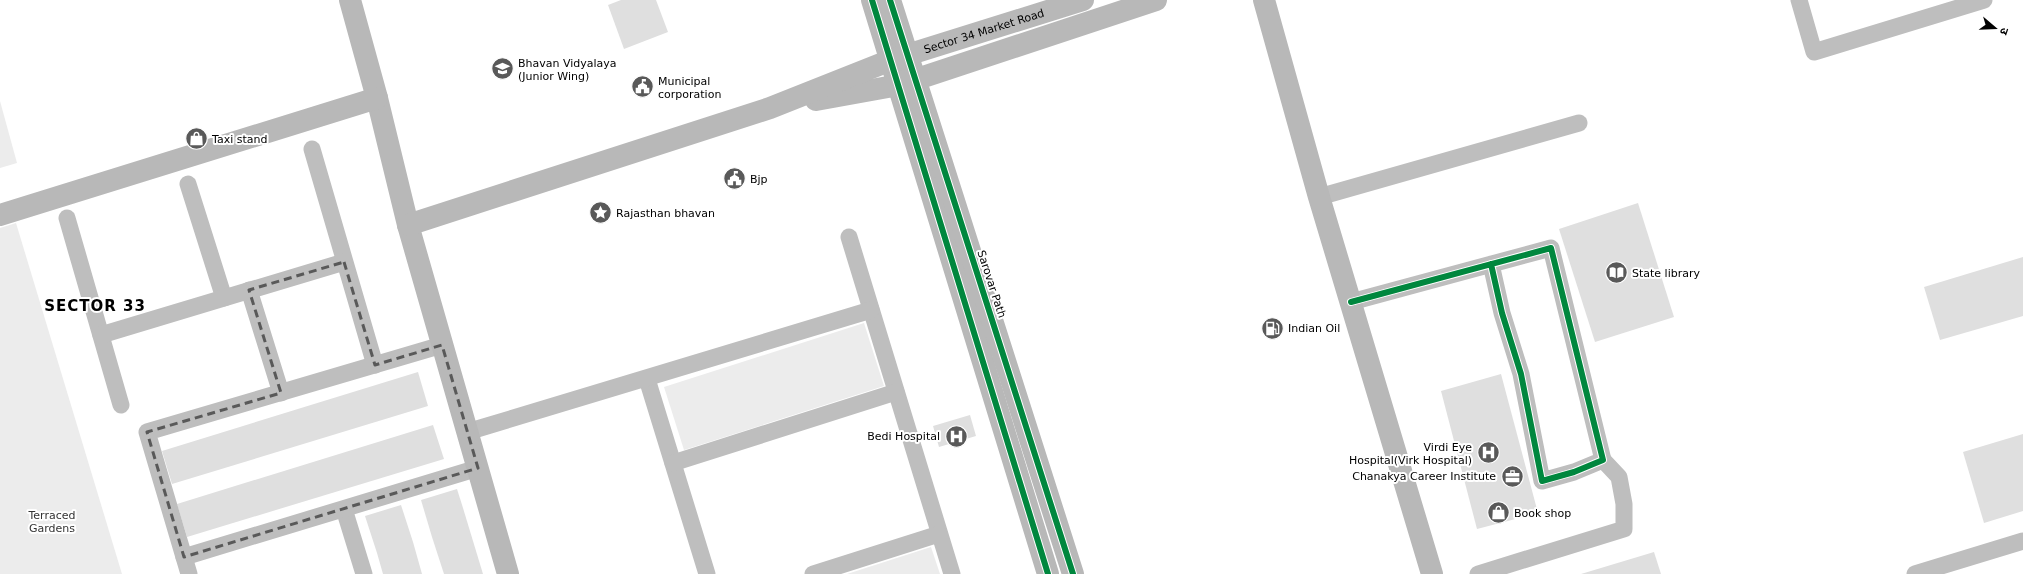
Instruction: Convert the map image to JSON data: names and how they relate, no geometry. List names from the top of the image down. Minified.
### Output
{"streets":{"street":["Sector 34 Market Road","Sarovar Path"]},"crossings":[["Sector 34 Market Road","Sarovar Path"]],"districts":["SECTOR 33"],"parks":["Terraced Gardens"],"places":{"school or university":["Bhavan Vidyalaya (Junior Wing)"],"public building":["Municipal corporation","Bjp"],"shop":["Taxi stand","Book shop"],"place":["Rajasthan bhavan"],"library":["State library"],"fuel station":["Indian Oil"],"hospital":["Bedi Hospital","Virdi Eye Hospital(Virk Hospital)"],"office":["Chanakya Career Institute"]},"north":"right"}
